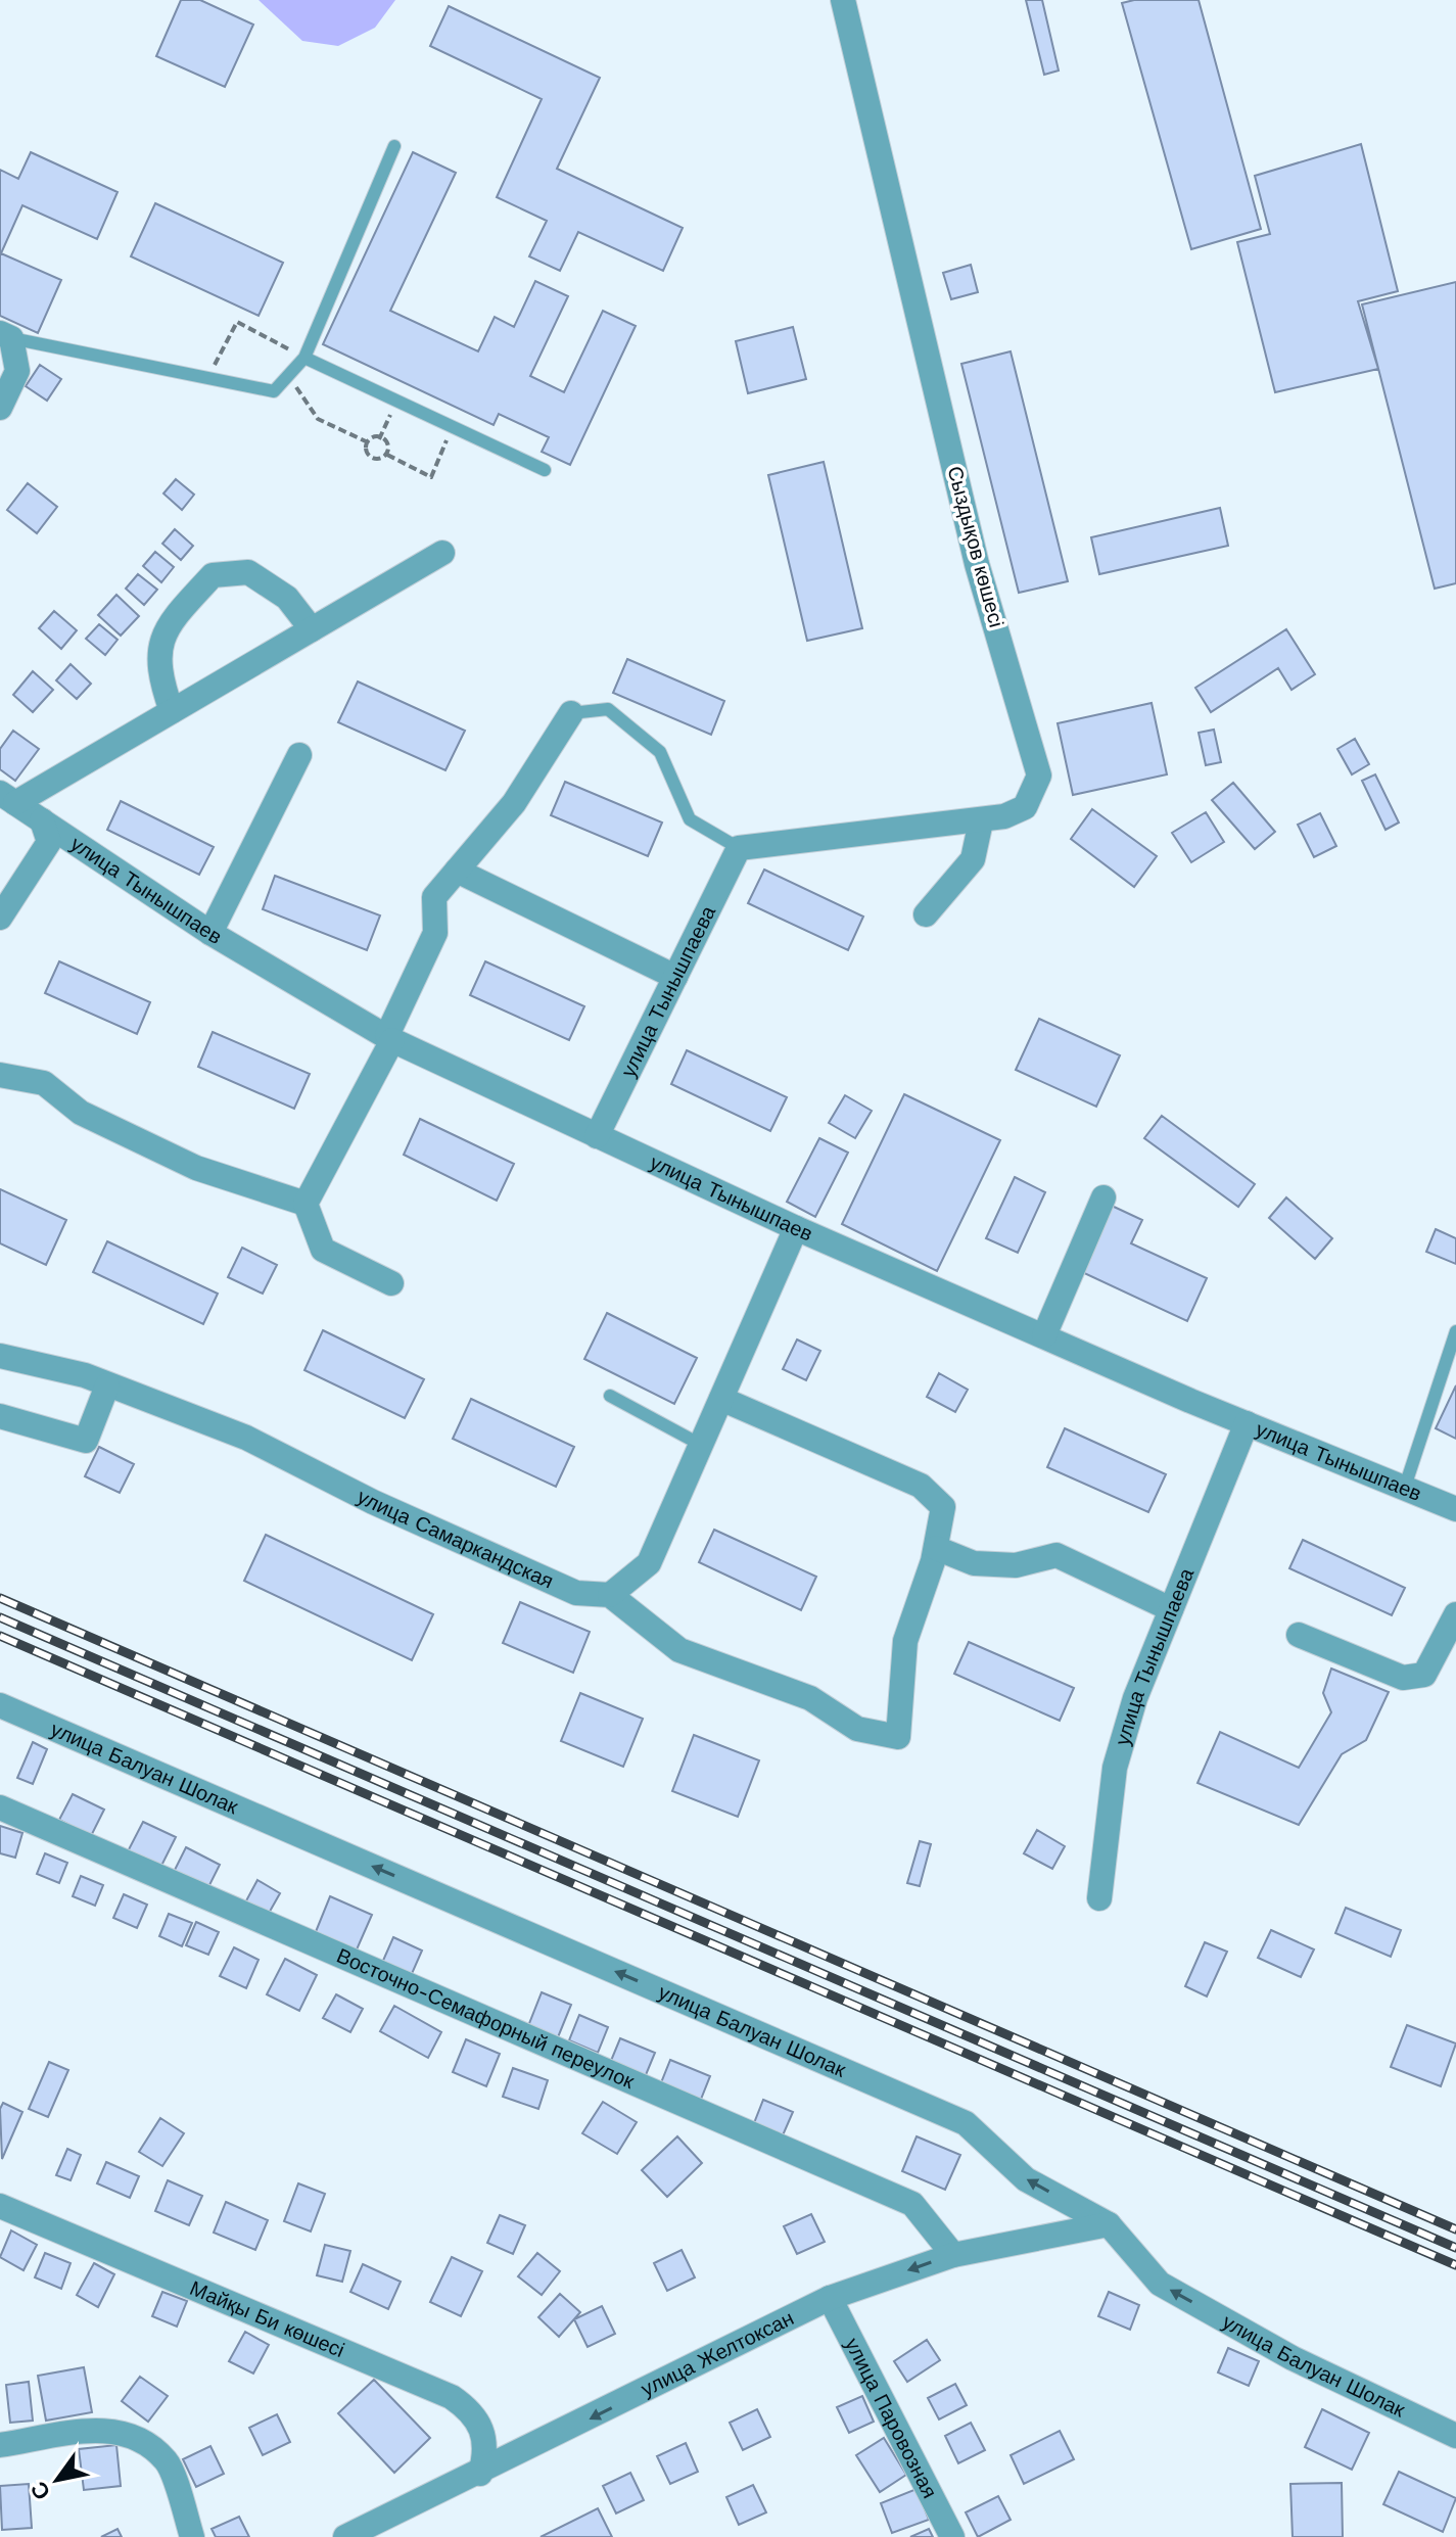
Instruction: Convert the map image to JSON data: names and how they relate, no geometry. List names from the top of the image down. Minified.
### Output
{"streets":{"street":["Сыздықов көшесі","улица Тынышпаев","улица Тынышпаева","улица Самаркандская","улица Балуан Шолак","Восточно-Семафорный переулок","Майқы Би көшесі","улица Желтоксан","улица Паровозная"]},"crossings":[["Сыздықов көшесі","улица Тынышпаева"],["улица Тынышпаев","улица Тынышпаева"],["улица Балуан Шолак","улица Желтоксан"],["Восточно-Семафорный переулок","улица Желтоксан"],["Майқы Би көшесі","улица Желтоксан"],["улица Желтоксан","улица Паровозная"]],"one_way":["улица Балуан Шолак","улица Желтоксан"],"north":"bottom left"}
